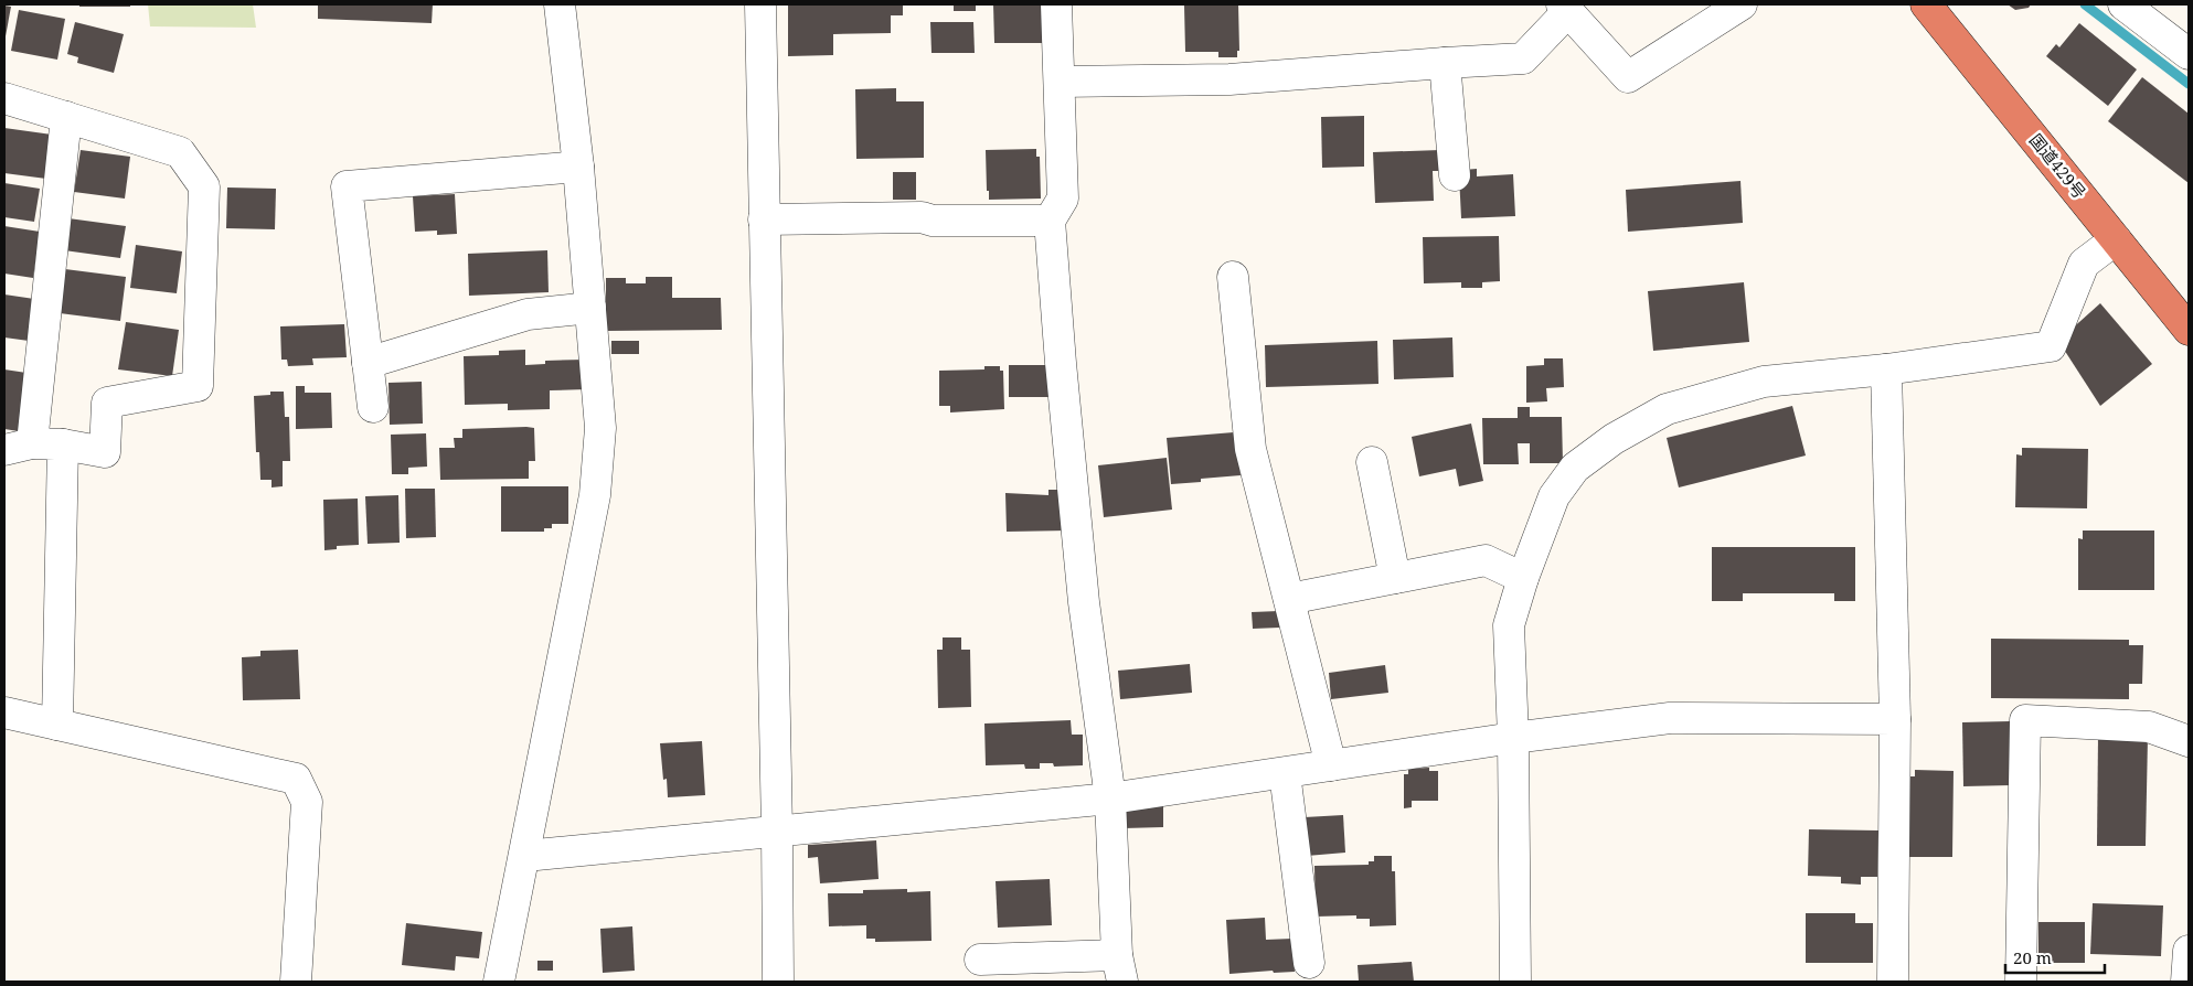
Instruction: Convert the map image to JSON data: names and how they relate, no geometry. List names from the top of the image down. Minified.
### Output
{"streets":{"highway":["国道429号"]},"scale_bar":"20 m"}
